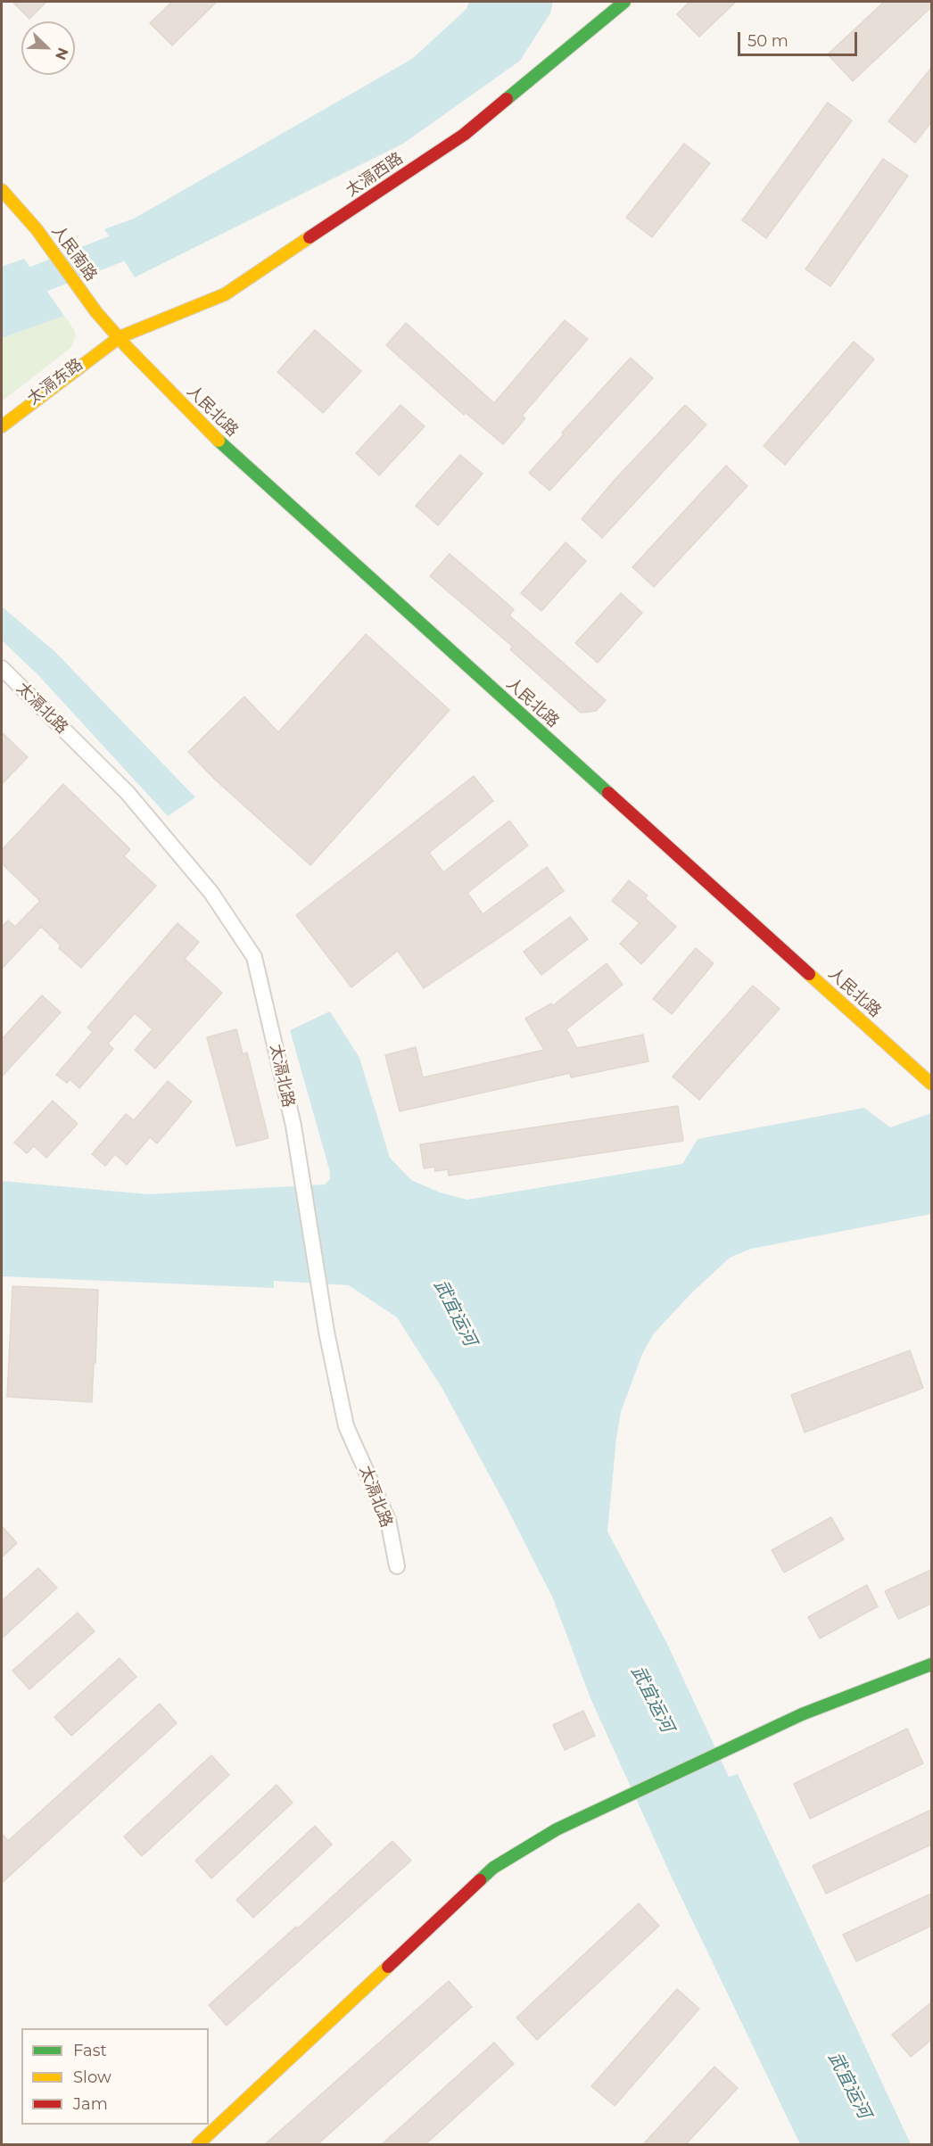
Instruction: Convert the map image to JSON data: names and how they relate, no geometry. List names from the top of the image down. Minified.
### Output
{"streets":{"main road":["太滆西路","人民南路","太滆东路","人民北路"],"street":["太滆北路"]},"crossings":[["太滆西路","人民南路"],["太滆西路","太滆东路"],["太滆西路","人民北路"],["人民南路","太滆东路"],["人民南路","人民北路"],["太滆东路","人民北路"]],"water":["武宜运河"],"legend":["Fast","Slow","Jam"],"scale_bar":"50 m","north":"bottom right"}
